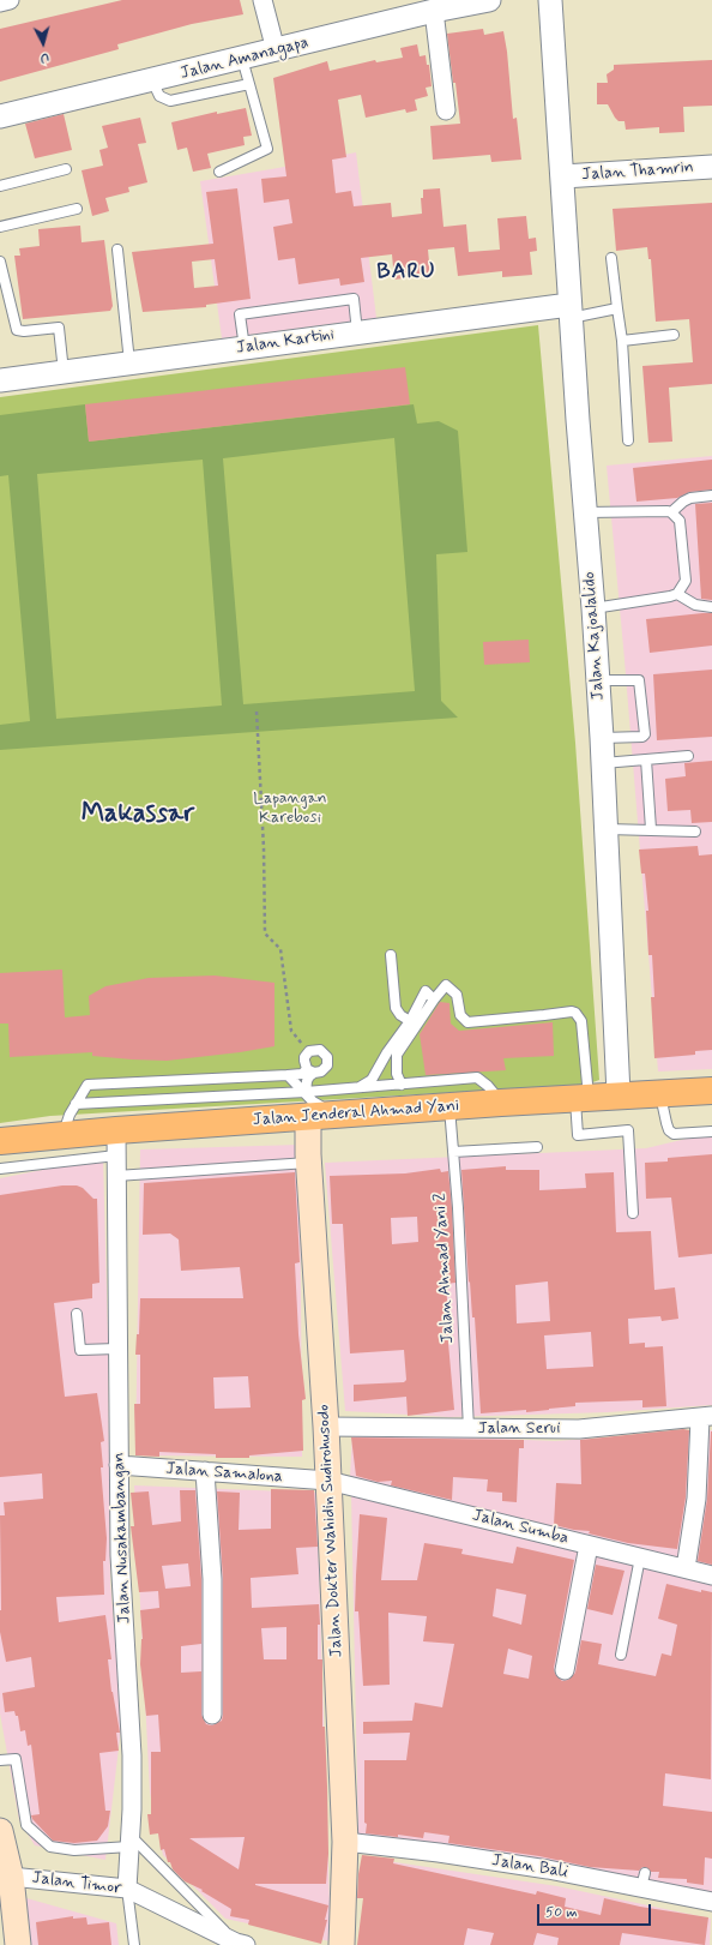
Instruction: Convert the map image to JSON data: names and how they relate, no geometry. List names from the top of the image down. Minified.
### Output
{"streets":{"highway":["Jalan Jenderal Ahmad Yani"],"main road":["Jalan Dokter Wahidin Sudirohusodo"],"street":["Jalan Amanagapa","Jalan Thamrin","Jalan Kartini","Jalan Kajoalalido","Jalan Serui","Jalan Samalona","Jalan Sumba","Jalan Nusakambangan","Jalan Bali","Jalan Timor"],"lane":["Jalan Ahmad Yani 2"]},"crossings":[["Jalan Thamrin","Jalan Kajoalalido"],["Jalan Kartini","Jalan Kajoalalido"],["Jalan Kajoalalido","Jalan Jenderal Ahmad Yani"],["Jalan Jenderal Ahmad Yani","Jalan Ahmad Yani 2"],["Jalan Jenderal Ahmad Yani","Jalan Dokter Wahidin Sudirohusodo"],["Jalan Jenderal Ahmad Yani","Jalan Nusakambangan"],["Jalan Ahmad Yani 2","Jalan Serui"],["Jalan Serui","Jalan Dokter Wahidin Sudirohusodo"],["Jalan Samalona","Jalan Sumba"],["Jalan Samalona","Jalan Dokter Wahidin Sudirohusodo"],["Jalan Samalona","Jalan Nusakambangan"],["Jalan Sumba","Jalan Dokter Wahidin Sudirohusodo"],["Jalan Dokter Wahidin Sudirohusodo","Jalan Bali"],["Jalan Nusakambangan","Jalan Timor"]],"districts":["BARU","Makassar"],"parks":["Lapangan Karebosi"],"scale_bar":"50 m","north":"bottom"}
